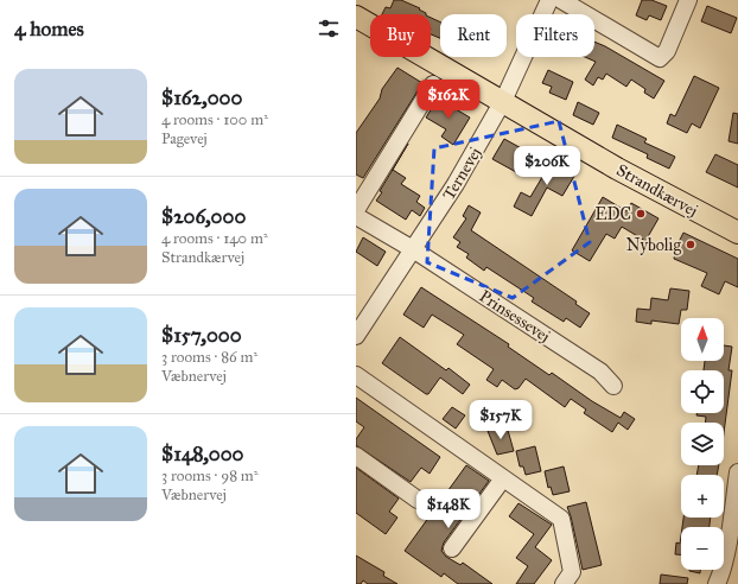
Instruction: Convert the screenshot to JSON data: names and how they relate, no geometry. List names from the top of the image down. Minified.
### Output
{"streets":{"main road":["Strandkærvej"],"street":["Ternevej","Prinsessevej"]},"crossings":[["Ternevej","Strandkærvej"],["Ternevej","Prinsessevej"]],"places":["EDC","Nybolig"],"north":"top","page":{"heading":"4 homes","chip":["Buy","Rent","Filters"],"list":[{"name":"$162,000","note":"4 rooms · 100 m² · Pagevej"},{"name":"$206,000","note":"4 rooms · 140 m² · Strandkærvej"},{"name":"$157,000","note":"3 rooms · 86 m² · Væbnervej"},{"name":"$148,000","note":"3 rooms · 98 m² · Væbnervej"}],"price":["$162K","$206K","$157K","$148K"],"map_buttons":["+","−"]}}
